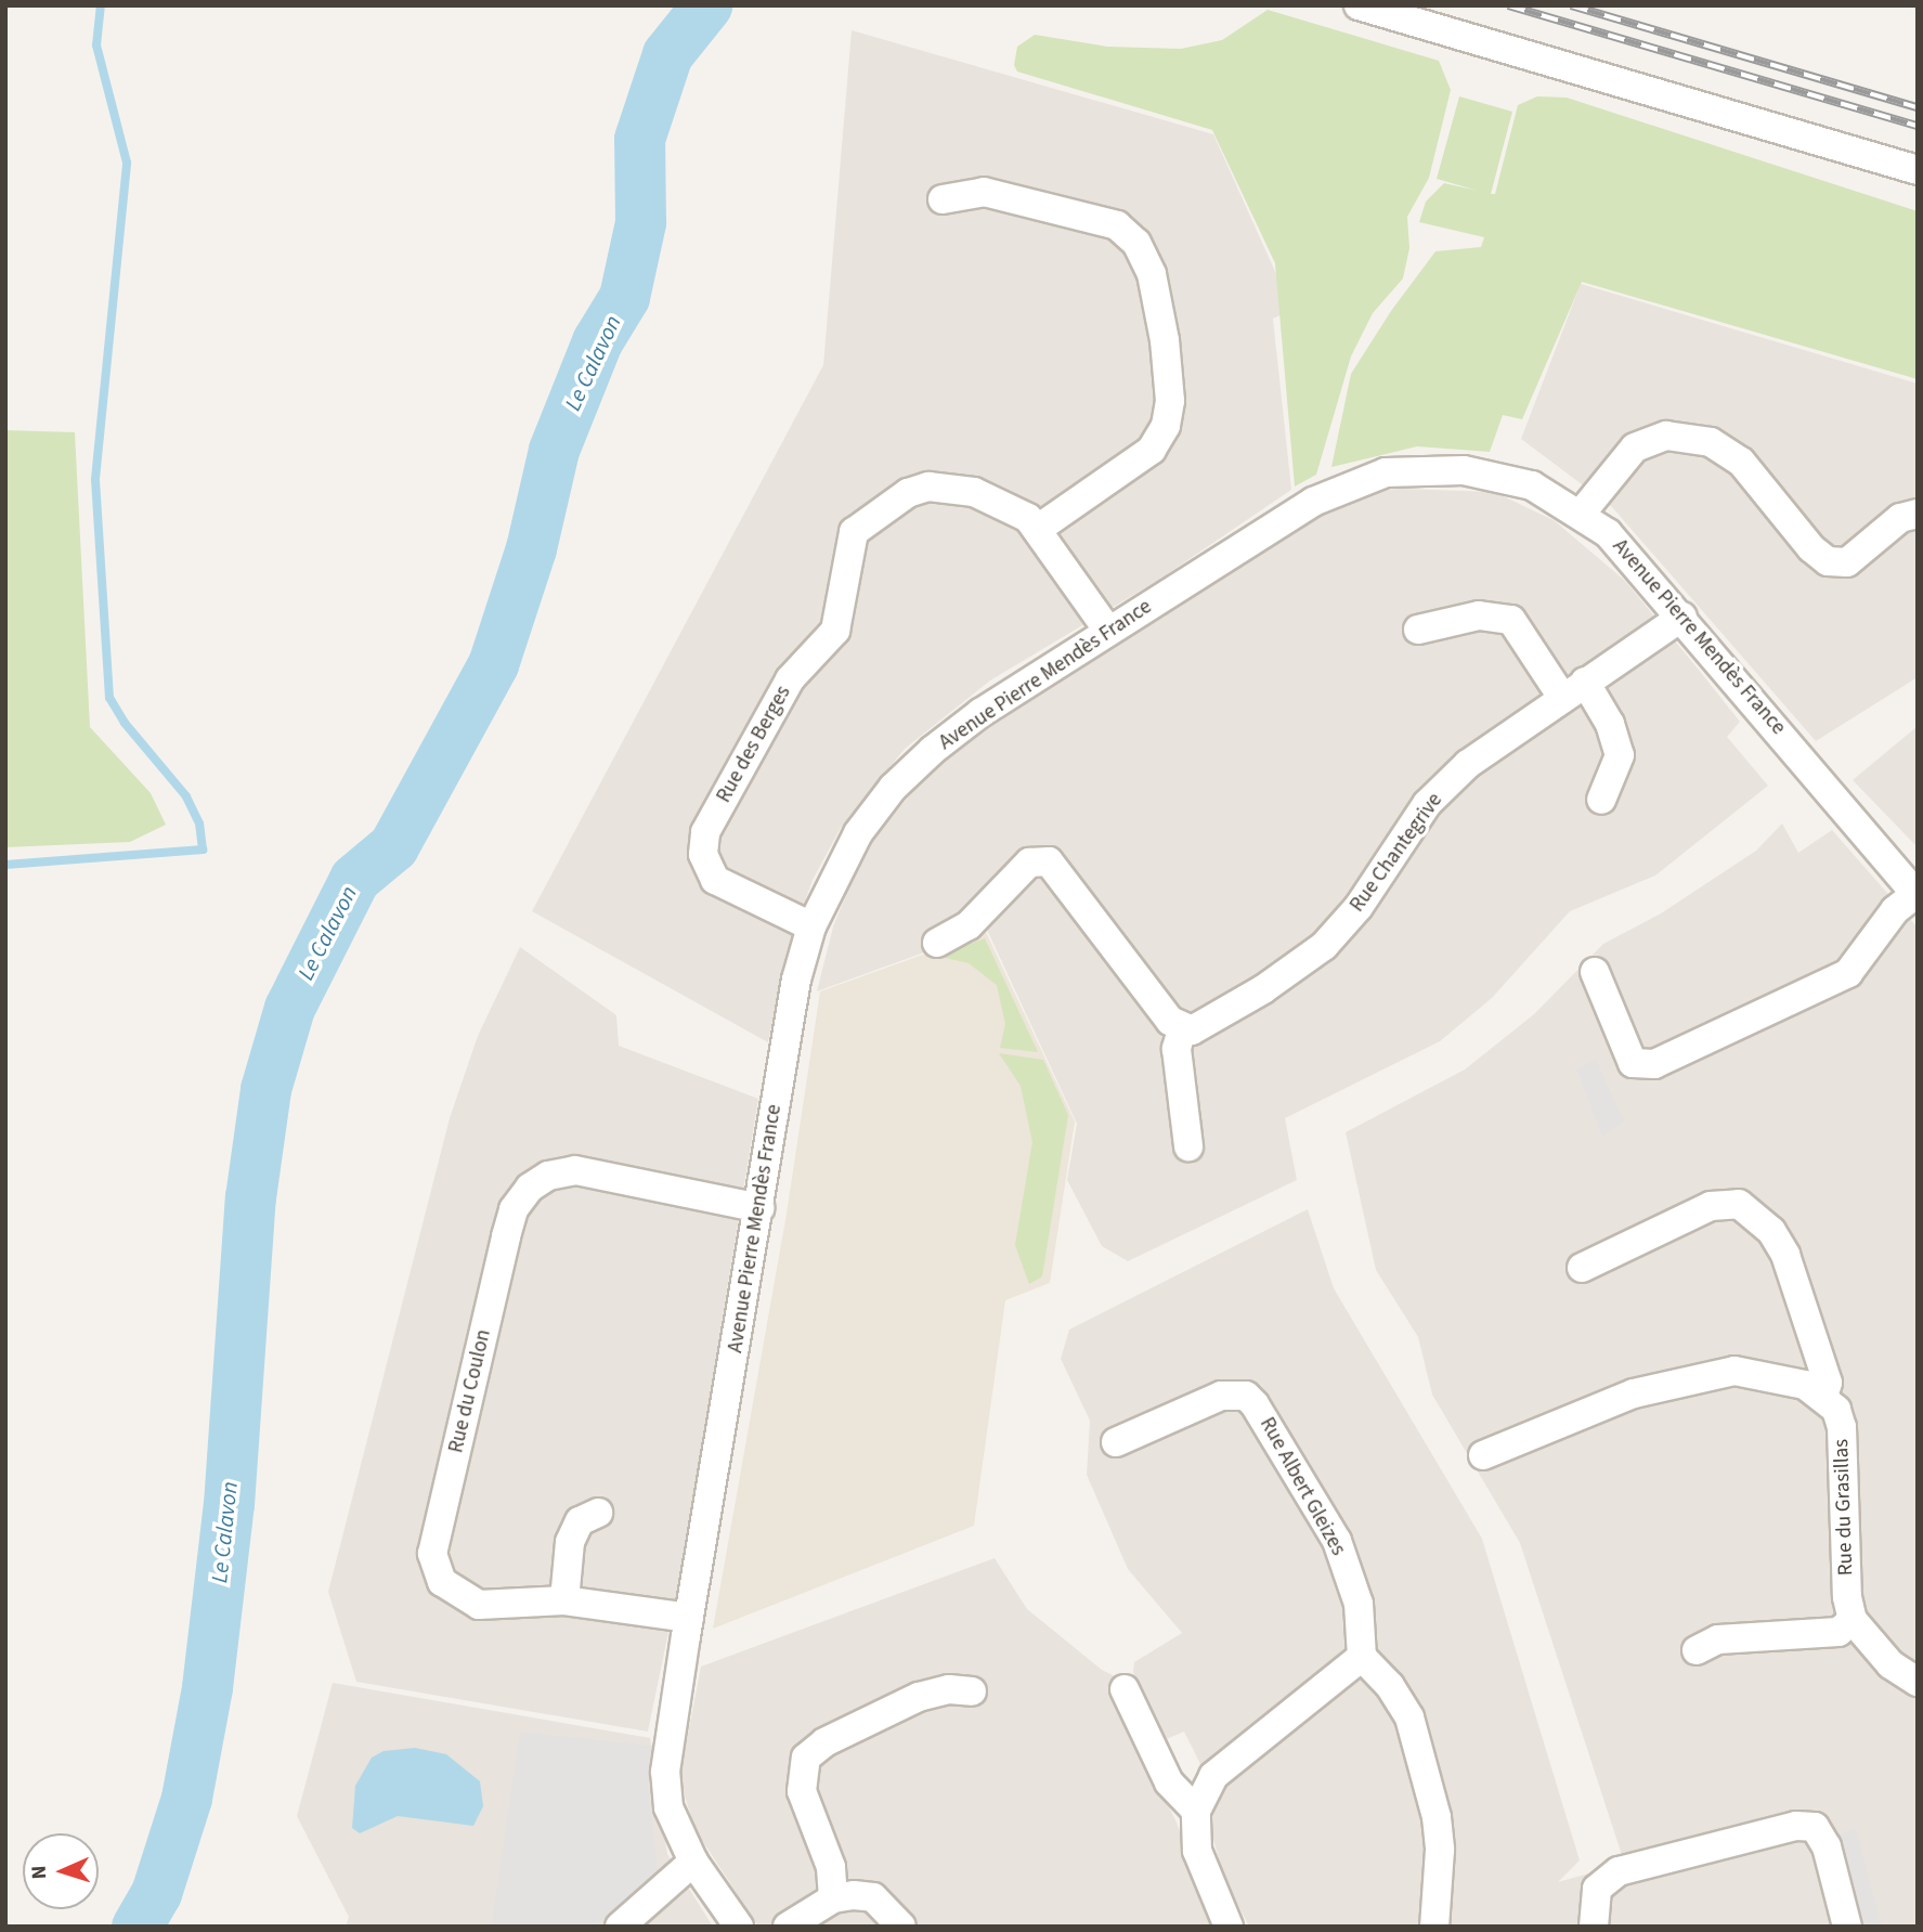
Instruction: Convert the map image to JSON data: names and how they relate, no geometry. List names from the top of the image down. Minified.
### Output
{"streets":{"street":["Avenue Pierre Mendès France","Rue des Berges","Rue Chantegrive","Rue du Coulon","Rue Albert Gleizes","Rue du Grasillas"]},"crossings":[["Avenue Pierre Mendès France","Rue des Berges"],["Avenue Pierre Mendès France","Rue Chantegrive"],["Avenue Pierre Mendès France","Rue du Coulon"]],"water":["Le Calavon"],"north":"left"}
